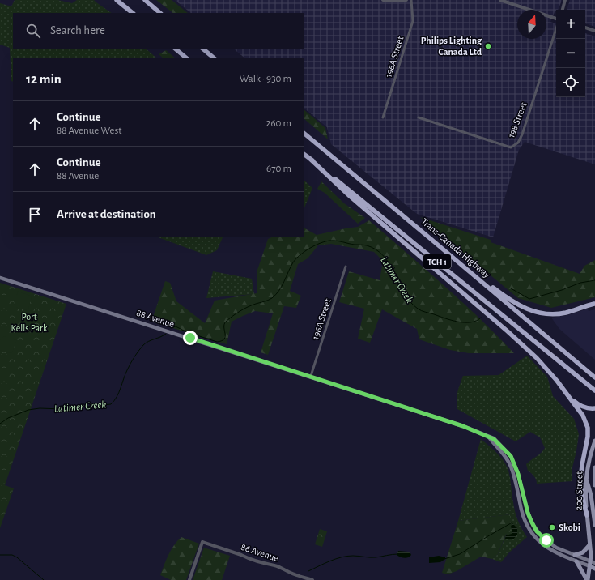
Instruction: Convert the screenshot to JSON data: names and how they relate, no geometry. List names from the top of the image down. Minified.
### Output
{"streets":{"highway":["Trans-Canada Highway","TCH 1"],"main road":["88 Avenue","200 Street"],"street":["196A Street","198 Street","86 Avenue"]},"crossings":[["196A Street","88 Avenue"]],"water":["Latimer Creek"],"parks":["Port Kells Park"],"places":["Philips Lighting Canada Ltd","Skobi"],"north":"top","page":{"map_buttons":["+","−"],"search":"Search here","heading":["12 min","Walk · 930 m"],"list":[["Continue","88 Avenue West","260 m"],["Continue","88 Avenue","670 m"],"Arrive at destination"]}}
